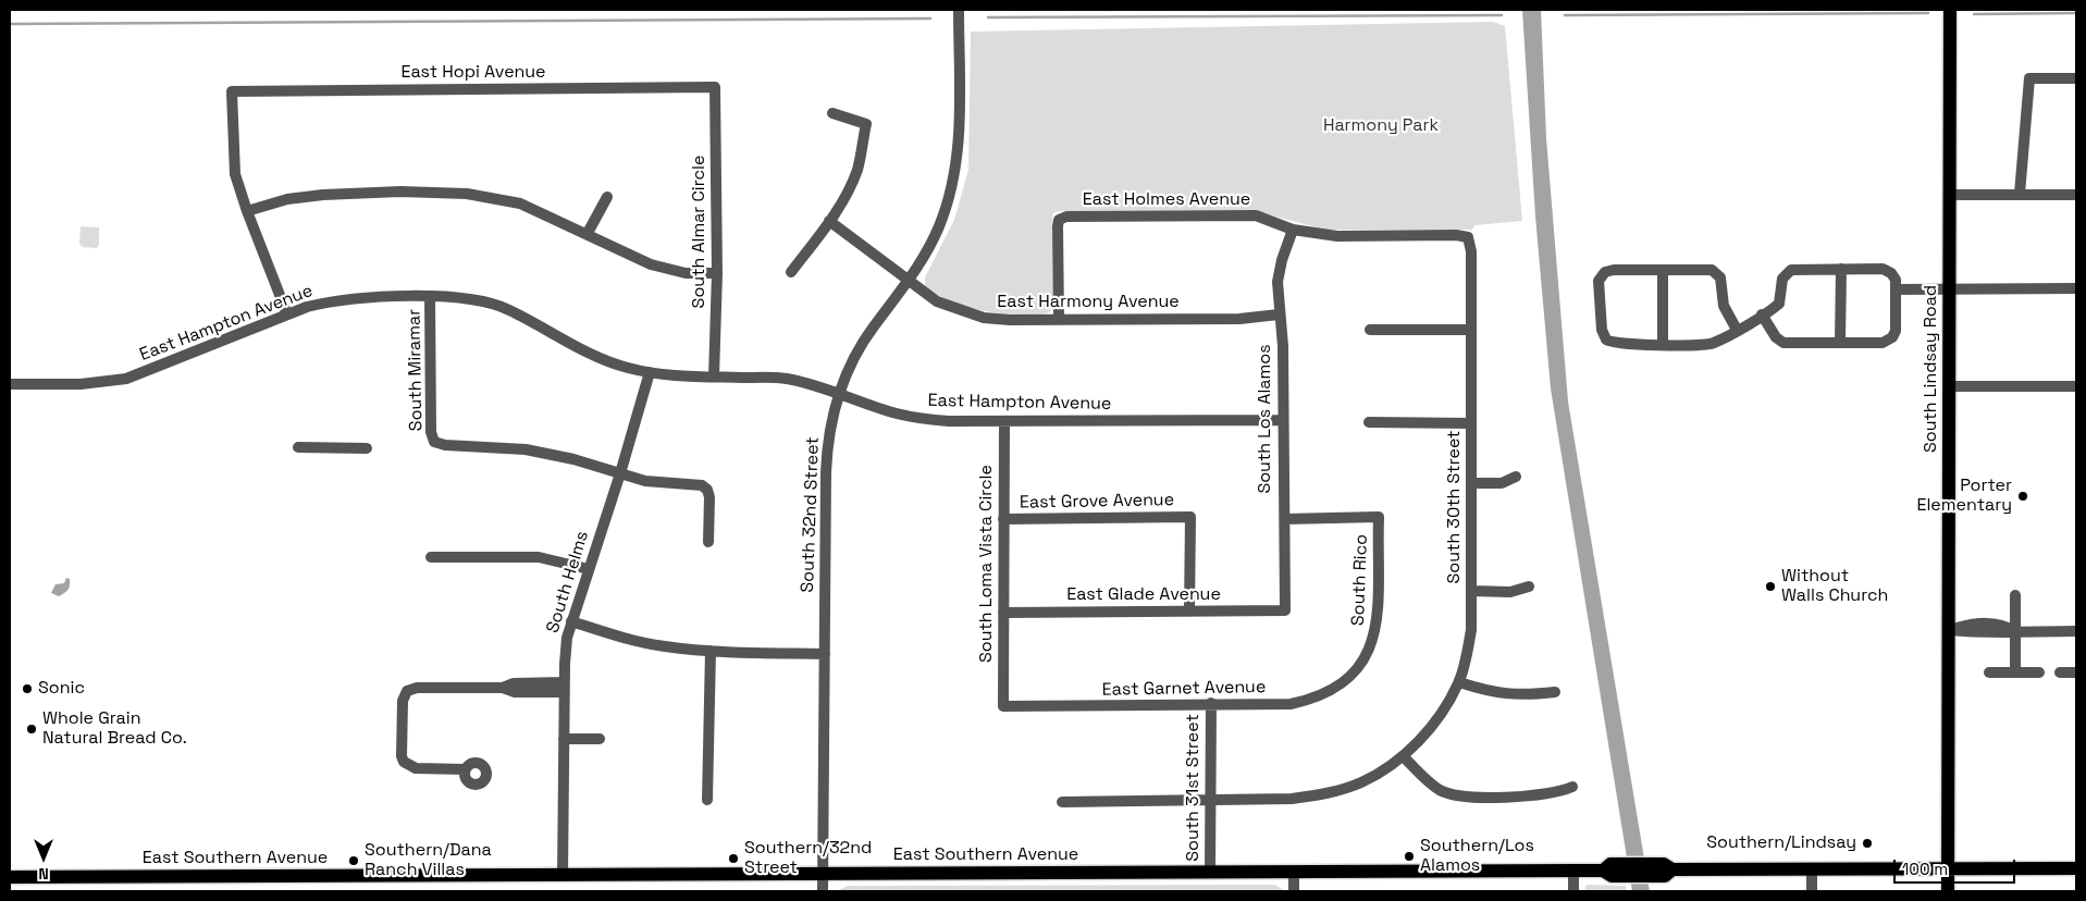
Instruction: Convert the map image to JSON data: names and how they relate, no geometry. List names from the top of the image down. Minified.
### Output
{"streets":{"main road":["South Lindsay Road","East Southern Avenue"],"street":["East Hopi Avenue","East Holmes Avenue","South Almar Circle","East Harmony Avenue","East Hampton Avenue","South Miramar","South Los Alamos","East Grove Avenue","South 30th Street","South 32nd Street","South Loma Vista Circle","South Rico","South Helms","East Glade Avenue","East Garnet Avenue","South 31st Street"]},"crossings":[["East Hopi Avenue","South Almar Circle"],["East Holmes Avenue","East Harmony Avenue"],["East Holmes Avenue","South Los Alamos"],["East Holmes Avenue","South 30th Street"],["South Almar Circle","East Hampton Avenue"],["East Harmony Avenue","South Los Alamos"],["East Harmony Avenue","South 32nd Street"],["East Hampton Avenue","South Miramar"],["East Hampton Avenue","South Los Alamos"],["East Hampton Avenue","South 32nd Street"],["East Hampton Avenue","South Loma Vista Circle"],["East Hampton Avenue","South Helms"],["South Lindsay Road","East Southern Avenue"],["South Miramar","South Helms"],["South Los Alamos","South Rico"],["South Los Alamos","East Glade Avenue"],["East Grove Avenue","South Loma Vista Circle"],["East Grove Avenue","East Glade Avenue"],["South 30th Street","South 31st Street"],["South 32nd Street","East Southern Avenue"],["South Loma Vista Circle","East Glade Avenue"],["South Loma Vista Circle","East Garnet Avenue"],["South Rico","East Garnet Avenue"],["South Helms","East Southern Avenue"],["East Garnet Avenue","South 31st Street"],["South 31st Street","East Southern Avenue"]],"parks":["Harmony Park"],"places":["Porter Elementary","Without Walls Church","Sonic","Whole Grain Natural Bread Co.","Southern/Lindsay","Southern/Los Alamos","Southern/32nd Street","Southern/Dana Ranch Villas"],"scale_bar":"100 m","north":"bottom"}
